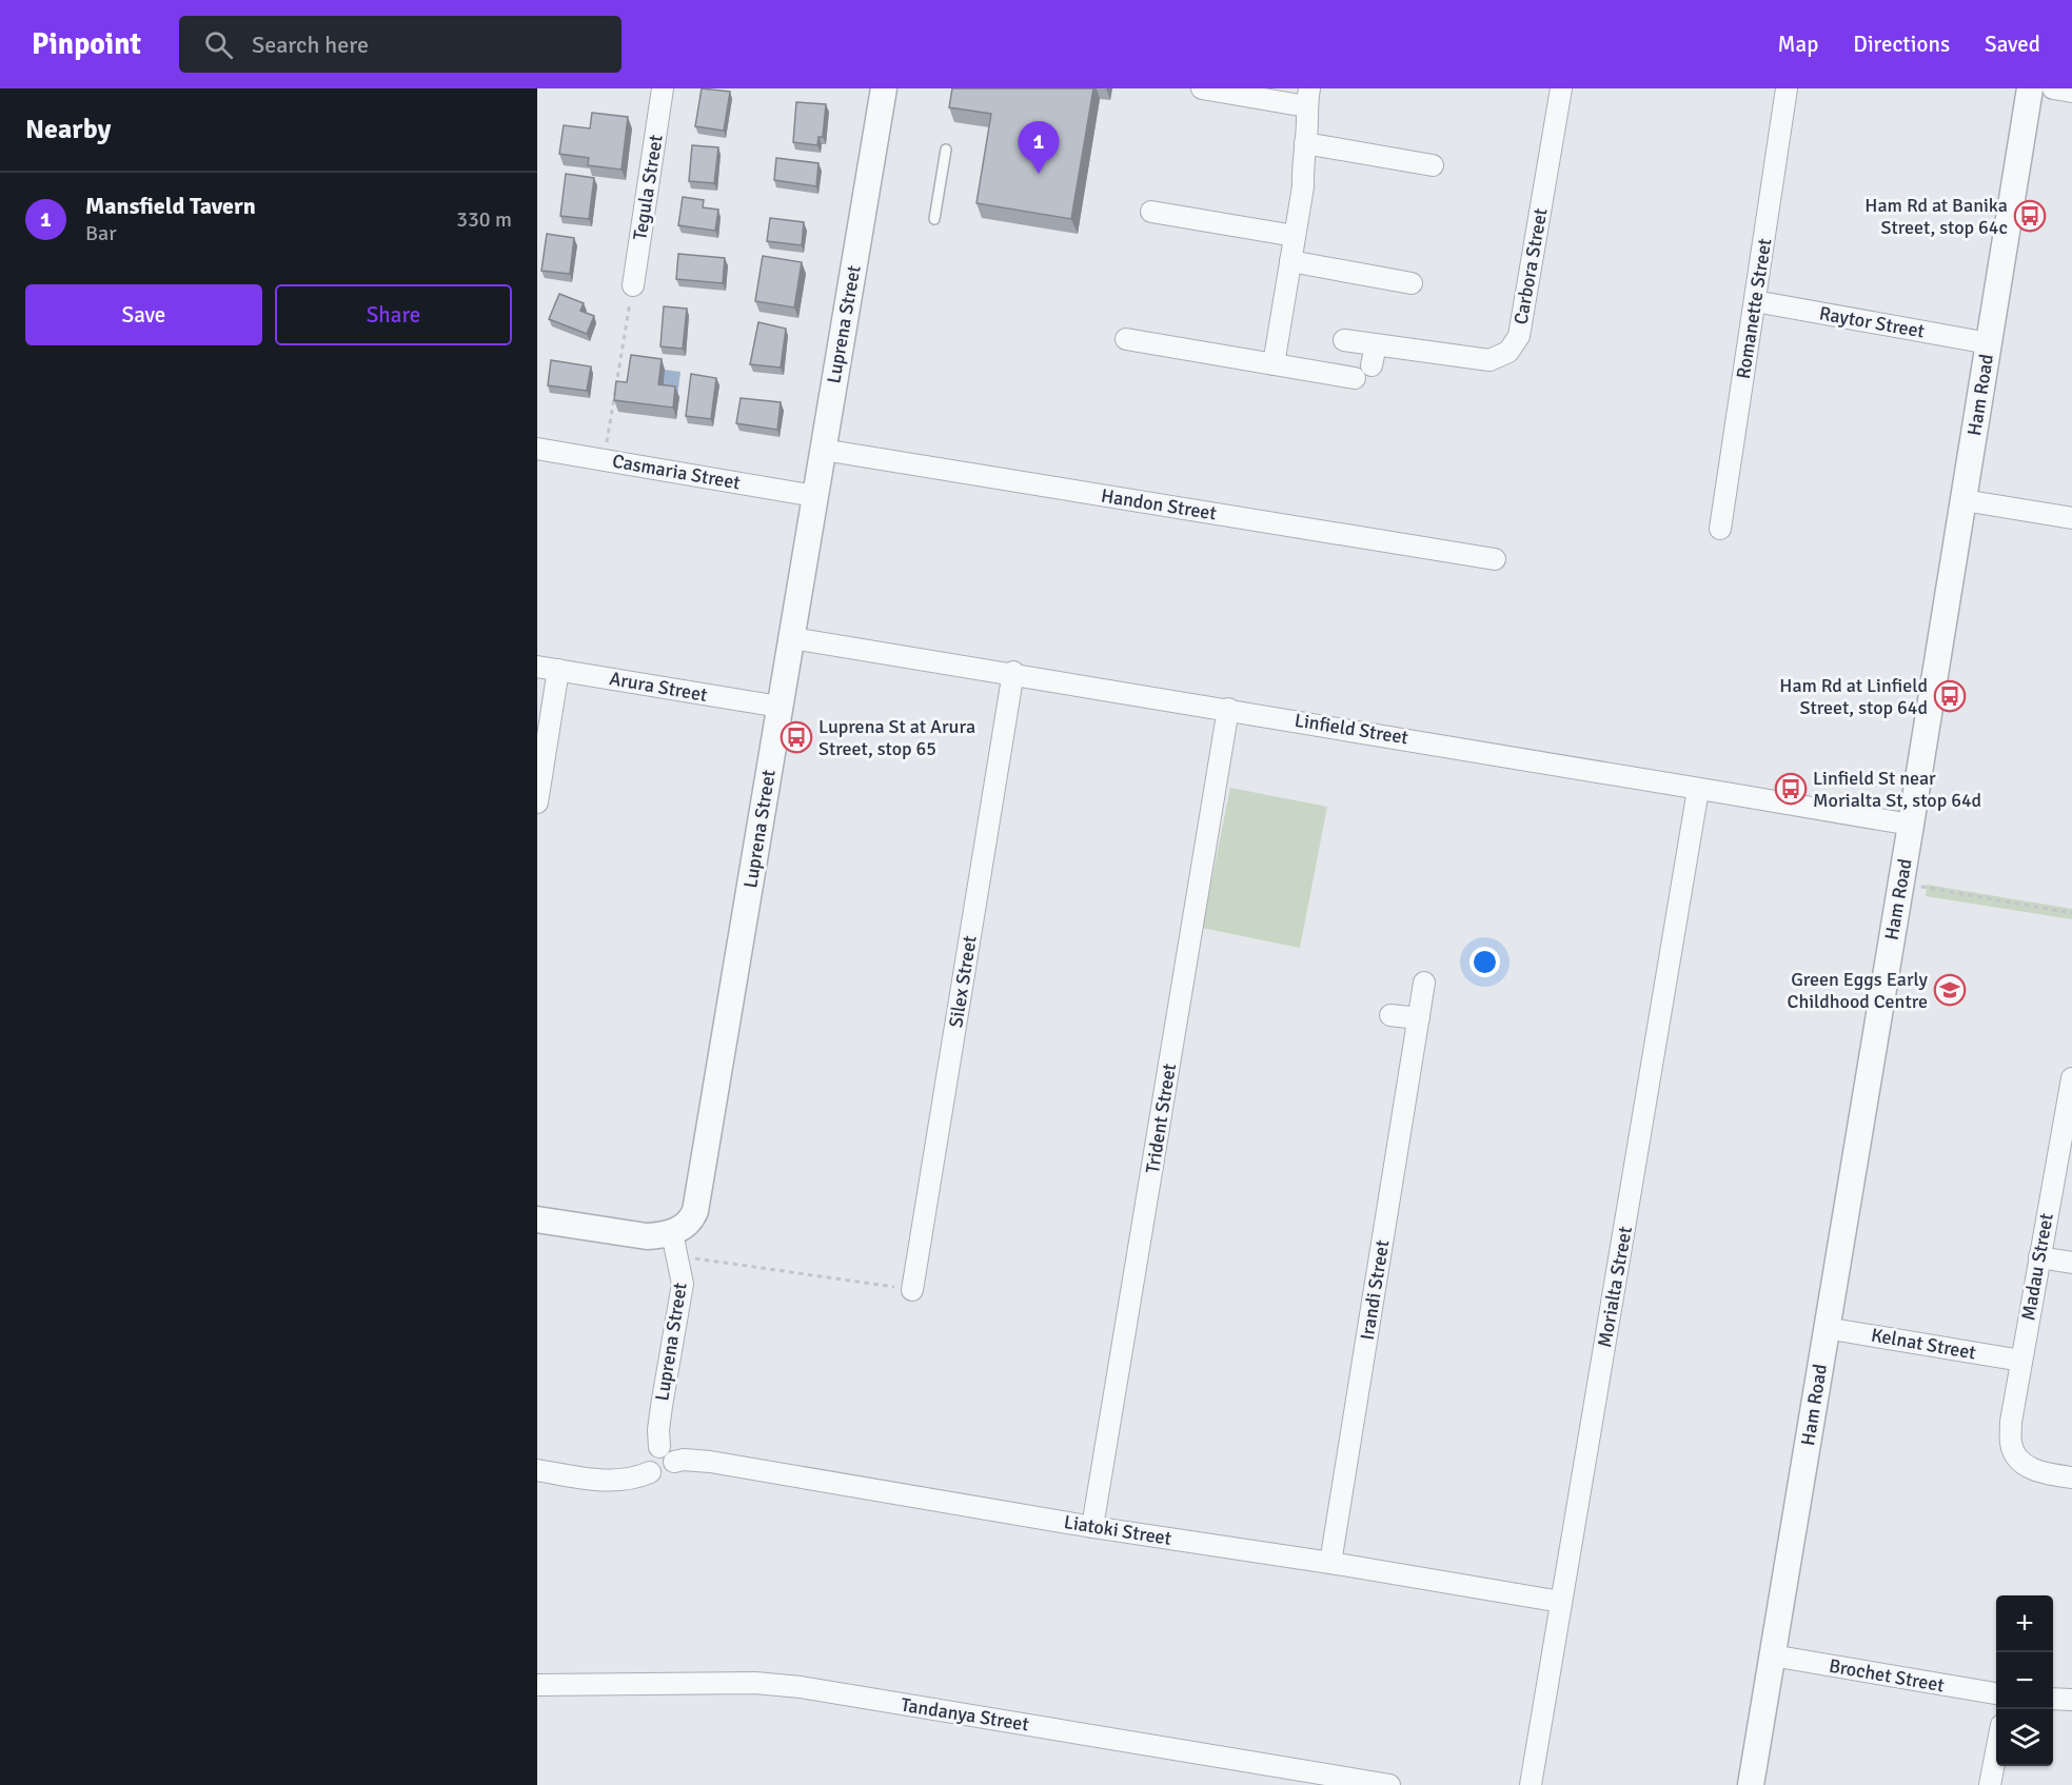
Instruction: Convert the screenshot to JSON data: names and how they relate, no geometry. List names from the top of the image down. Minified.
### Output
{"streets":{"street":["Tegula Street","Carbora Street","Romanette Street","Raytor Street","Luprena Street","Ham Road","Casmaria Street","Handon Street","Arura Street","Linfield Street","Silex Street","Trident Street","Madau Street","Morialta Street","Irandi Street","Kelnat Street","Liatoki Street","Brochet Street","Tandanya Street"]},"crossings":[["Romanette Street","Raytor Street"],["Raytor Street","Ham Road"],["Luprena Street","Casmaria Street"],["Luprena Street","Handon Street"],["Luprena Street","Arura Street"],["Luprena Street","Linfield Street"],["Luprena Street","Liatoki Street"],["Ham Road","Linfield Street"],["Ham Road","Kelnat Street"],["Ham Road","Brochet Street"],["Linfield Street","Silex Street"],["Linfield Street","Trident Street"],["Linfield Street","Morialta Street"],["Trident Street","Liatoki Street"],["Madau Street","Kelnat Street"],["Morialta Street","Liatoki Street"],["Irandi Street","Liatoki Street"]],"places":{"bus stop":["Ham Rd at Banika Street, stop 64c","Ham Rd at Linfield Street, stop 64d","Luprena St at Arura Street, stop 65","Linfield St near Morialta St, stop 64d"],"school or university":["Green Eggs Early Childhood Centre"]},"page":{"header":"Pinpoint","search":"Search here","nav":["Map","Directions","Saved"],"heading":"Nearby","pins":"1","list":[{"mark":"1","name":"Mansfield Tavern","note":"Bar","value":"330 m"}],"buttons":["Save","Share"],"map_buttons":["+","−"]}}
